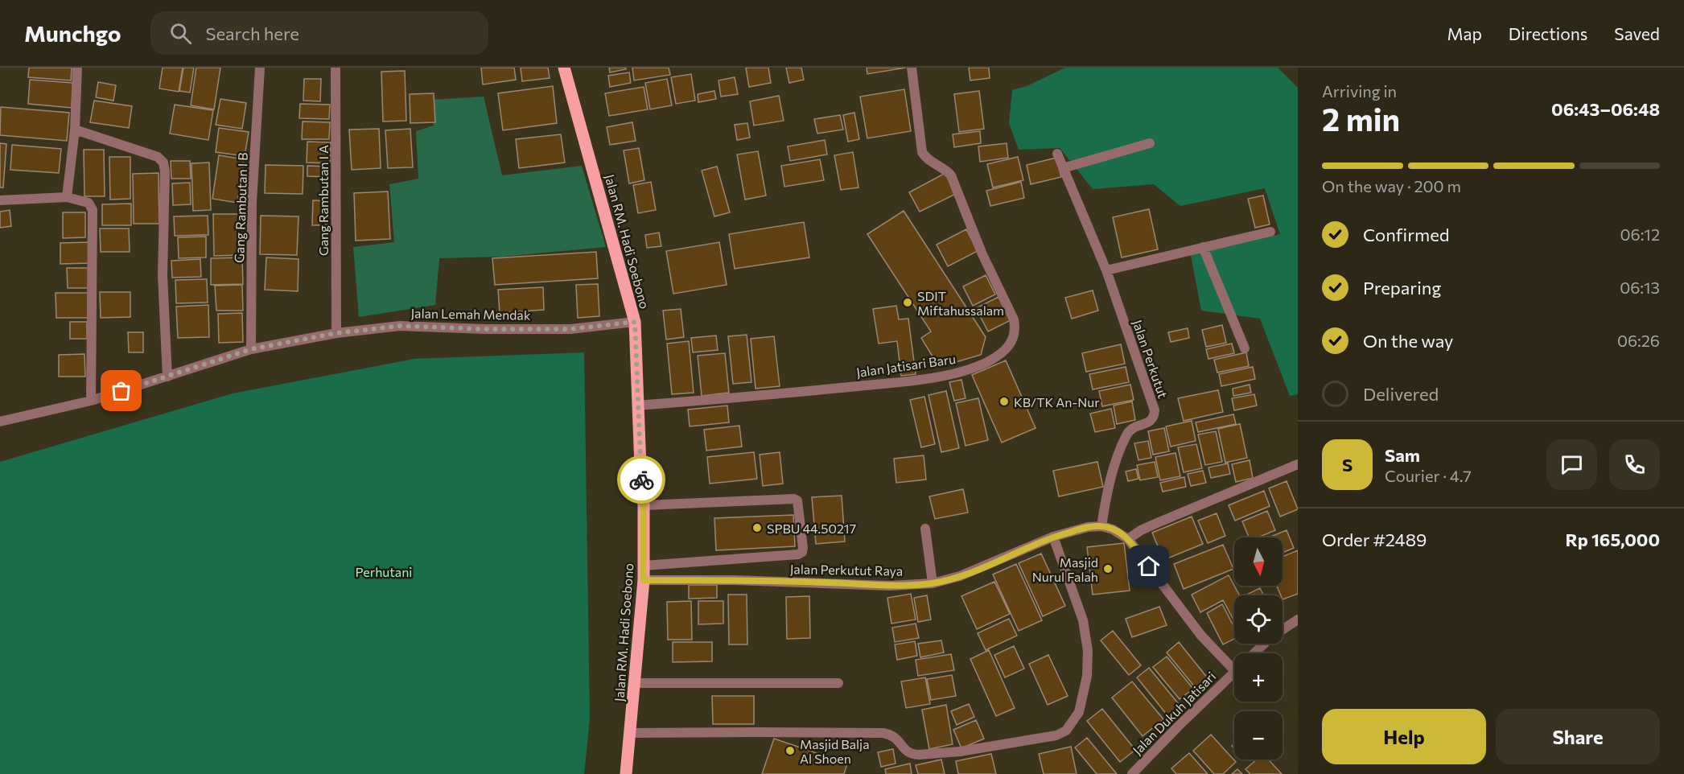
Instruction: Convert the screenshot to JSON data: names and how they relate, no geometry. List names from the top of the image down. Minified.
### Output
{"streets":{"main road":["Jalan RM. Hadi Soebono"],"street":["Gang Rambutan I A","Gang Rambutan I B","Jalan Lemah Mendak","Jalan Perkutut","Jalan Jatisari Baru","Jalan Perkutut Raya","Jalan Dukuh Jatisari"]},"crossings":[["Gang Rambutan I A","Jalan Lemah Mendak"],["Gang Rambutan I B","Jalan Lemah Mendak"],["Jalan RM. Hadi Soebono","Jalan Lemah Mendak"],["Jalan RM. Hadi Soebono","Jalan Jatisari Baru"],["Jalan RM. Hadi Soebono","Jalan Perkutut Raya"],["Jalan Perkutut","Jalan Perkutut Raya"]],"parks":["Perhutani"],"places":["SDIT Miftahussalam","KB/TK An-Nur","SPBU 44.50217","Masjid Nurul Falah","Masjid Balja Al Shoen"],"north":"bottom","page":{"header":"Munchgo","search":"Search here","nav":["Map","Directions","Saved"],"heading":["2 min","Arriving in","06:43–06:48"],"panel":["Sam","Courier · 4.7","Order #2489","Rp 165,000"],"bar":"On the way · 200 m","list":[["Confirmed","06:12"],["Preparing","06:13"],["On the way","06:26"],"Delivered"],"round":"S","map_buttons":["+","−"],"buttons":["Help","Share"]}}
